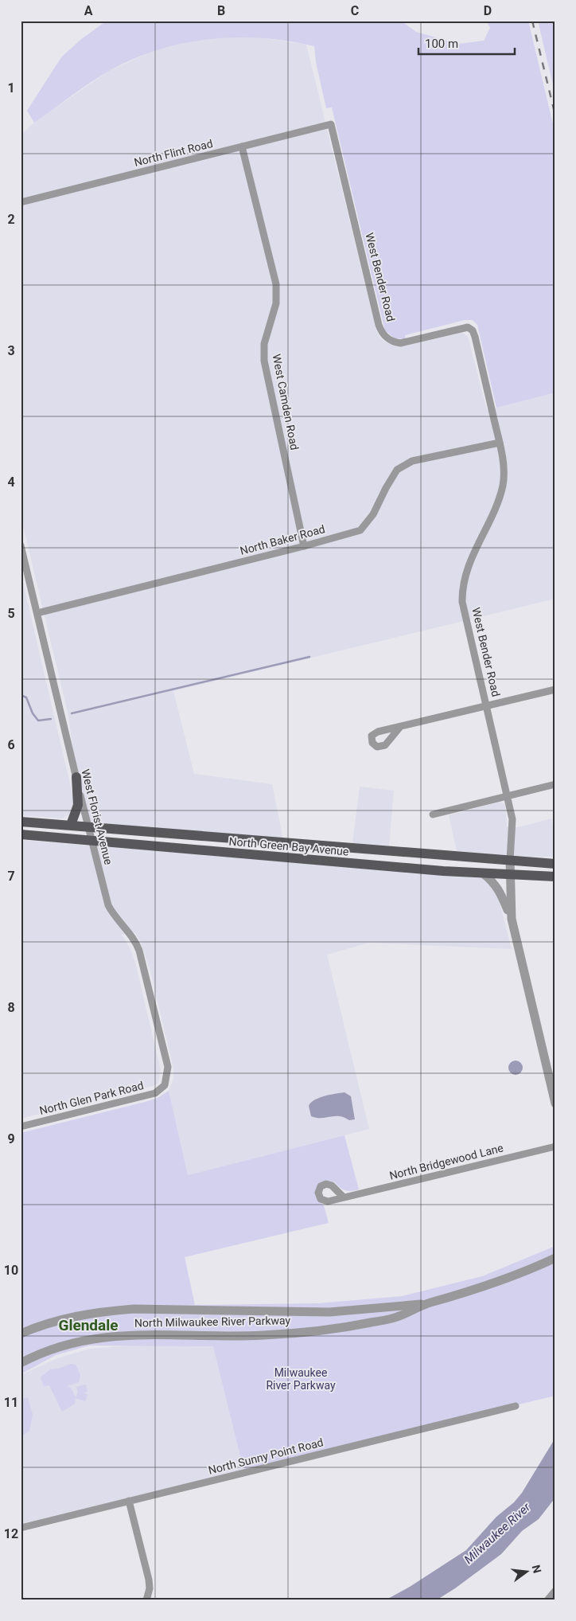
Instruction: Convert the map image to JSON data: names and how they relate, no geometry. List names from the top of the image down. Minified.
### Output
{"streets":{"main road":["North Green Bay Avenue"],"street":["North Flint Road","West Bender Road","West Camden Road","North Baker Road","West Florist Avenue","North Glen Park Road","North Bridgewood Lane","North Milwaukee River Parkway","North Sunny Point Road"]},"crossings":[["North Flint Road","West Bender Road"],["North Flint Road","West Camden Road"],["West Bender Road","North Baker Road"],["West Bender Road","North Green Bay Avenue"],["West Camden Road","North Baker Road"],["North Baker Road","West Florist Avenue"],["West Florist Avenue","North Green Bay Avenue"],["West Florist Avenue","North Glen Park Road"]],"districts":["Glendale"],"water":["Milwaukee River"],"parks":["Milwaukee River Parkway"],"scale_bar":"100 m","north":"right","grid":{"columns":["A","B","C","D"],"rows":["1","2","3","4","5","6","7","8","9","10","11","12"]}}
